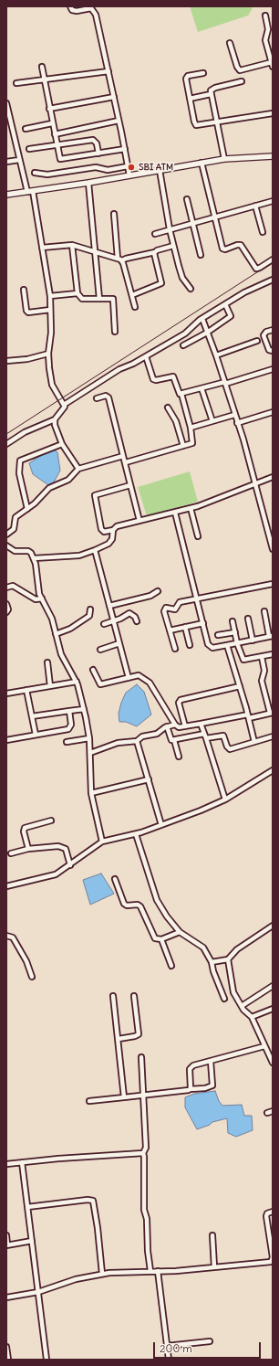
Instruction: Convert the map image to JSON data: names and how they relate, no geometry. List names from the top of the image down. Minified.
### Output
{"places":["SBI ATM"],"scale_bar":"200 m"}
